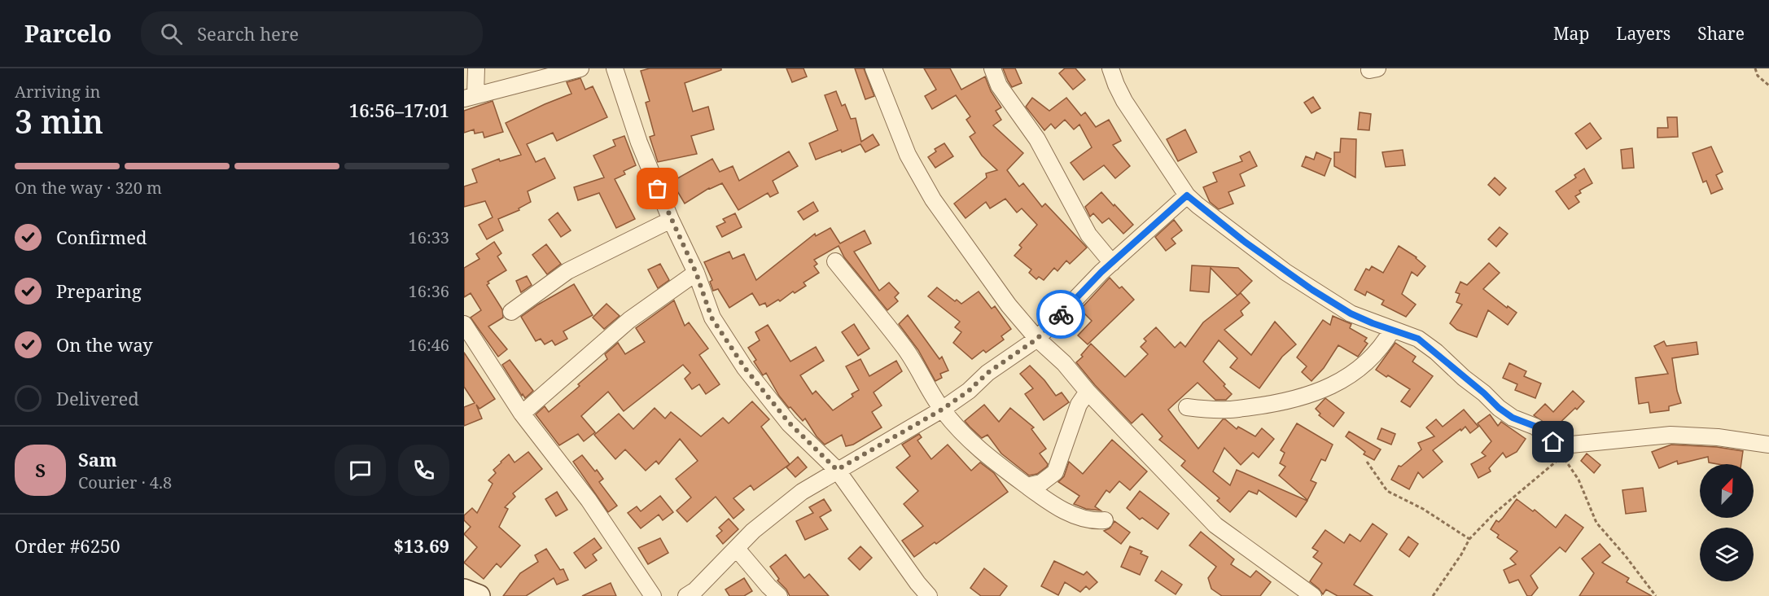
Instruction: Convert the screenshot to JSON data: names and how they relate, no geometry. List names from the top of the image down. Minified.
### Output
{"north":"top right","page":{"header":"Parcelo","search":"Search here","nav":["Map","Layers","Share"],"heading":["3 min","Arriving in","16:56–17:01"],"panel":["Sam","Courier · 4.8","Order #6250","$13.69"],"bar":"On the way · 320 m","list":[["Confirmed","16:33"],["Preparing","16:36"],["On the way","16:46"],"Delivered"],"round":"S"}}
